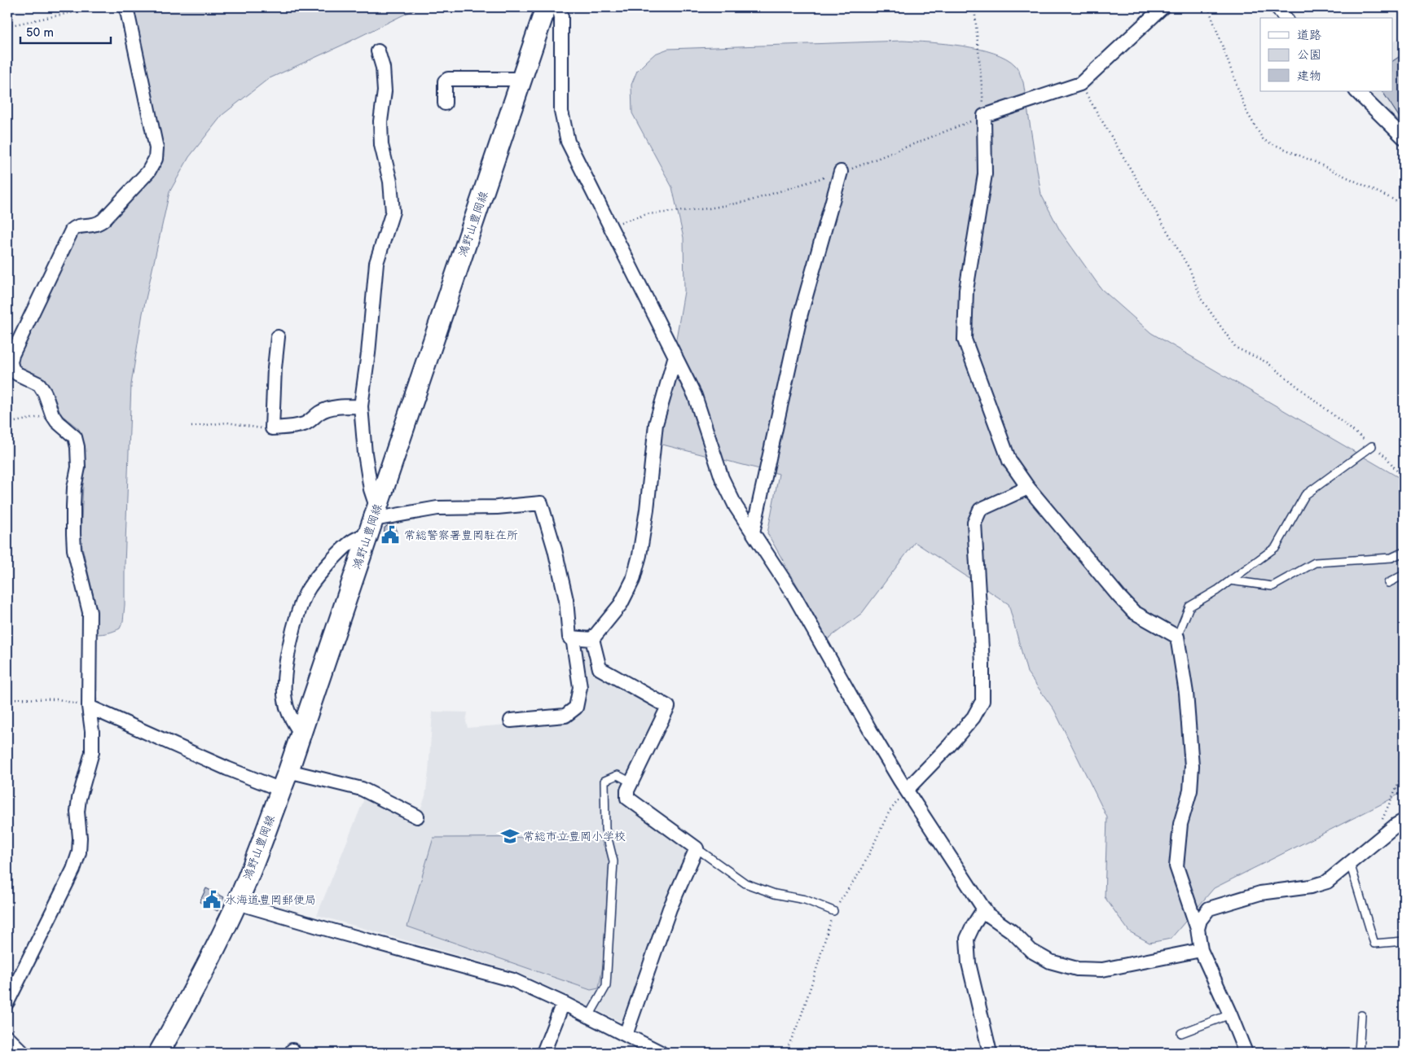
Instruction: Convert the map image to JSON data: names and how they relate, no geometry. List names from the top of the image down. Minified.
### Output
{"streets":{"main road":["鴻野山豊岡線"]},"places":{"public building":["常総警察署豊岡駐在所","水海道豊岡郵便局"],"school or university":["常総市立豊岡小学校"]},"legend":["道路","公園","建物"],"scale_bar":"50 m"}
